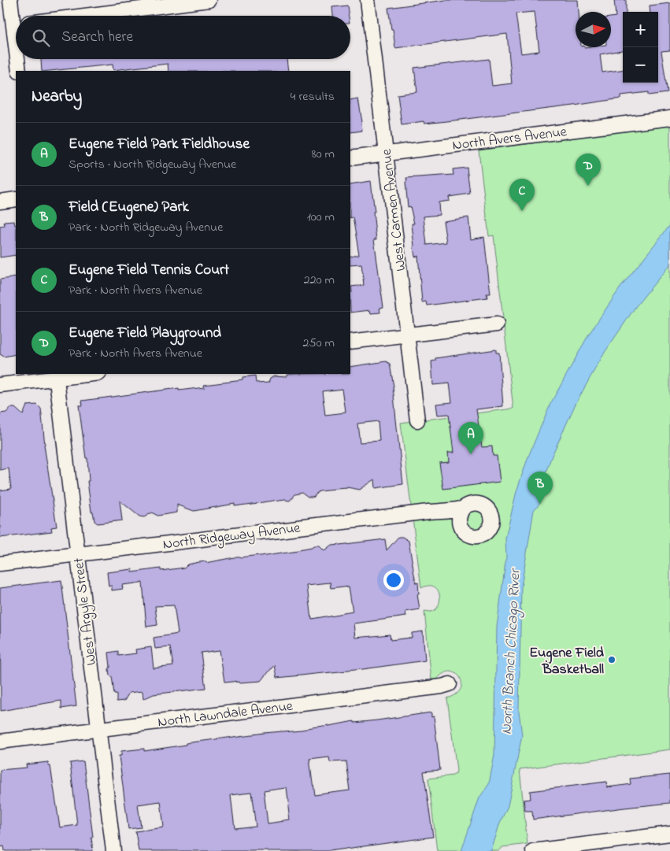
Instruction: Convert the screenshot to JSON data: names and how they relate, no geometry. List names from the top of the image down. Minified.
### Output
{"streets":{"street":["North Avers Avenue","West Carmen Avenue","North Ridgeway Avenue","West Argyle Street","North Lawndale Avenue"]},"crossings":[["North Avers Avenue","West Carmen Avenue"],["North Ridgeway Avenue","West Argyle Street"],["West Argyle Street","North Lawndale Avenue"]],"water":["North Branch Chicago River"],"places":["Eugene Field Basketball"],"north":"right","page":{"map_buttons":["+","−"],"search":"Search here","heading":["Nearby","4 results"],"list":[{"mark":"A","name":"Eugene Field Park Fieldhouse","note":"Sports · North Ridgeway Avenue","value":"80 m"},{"mark":"B","name":"Field (Eugene) Park","note":"Park · North Ridgeway Avenue","value":"100 m"},{"mark":"C","name":"Eugene Field Tennis Court","note":"Park · North Avers Avenue","value":"220 m"},{"mark":"D","name":"Eugene Field Playground","note":"Park · North Avers Avenue","value":"250 m"}],"pins":["D","C","A","B"]}}
